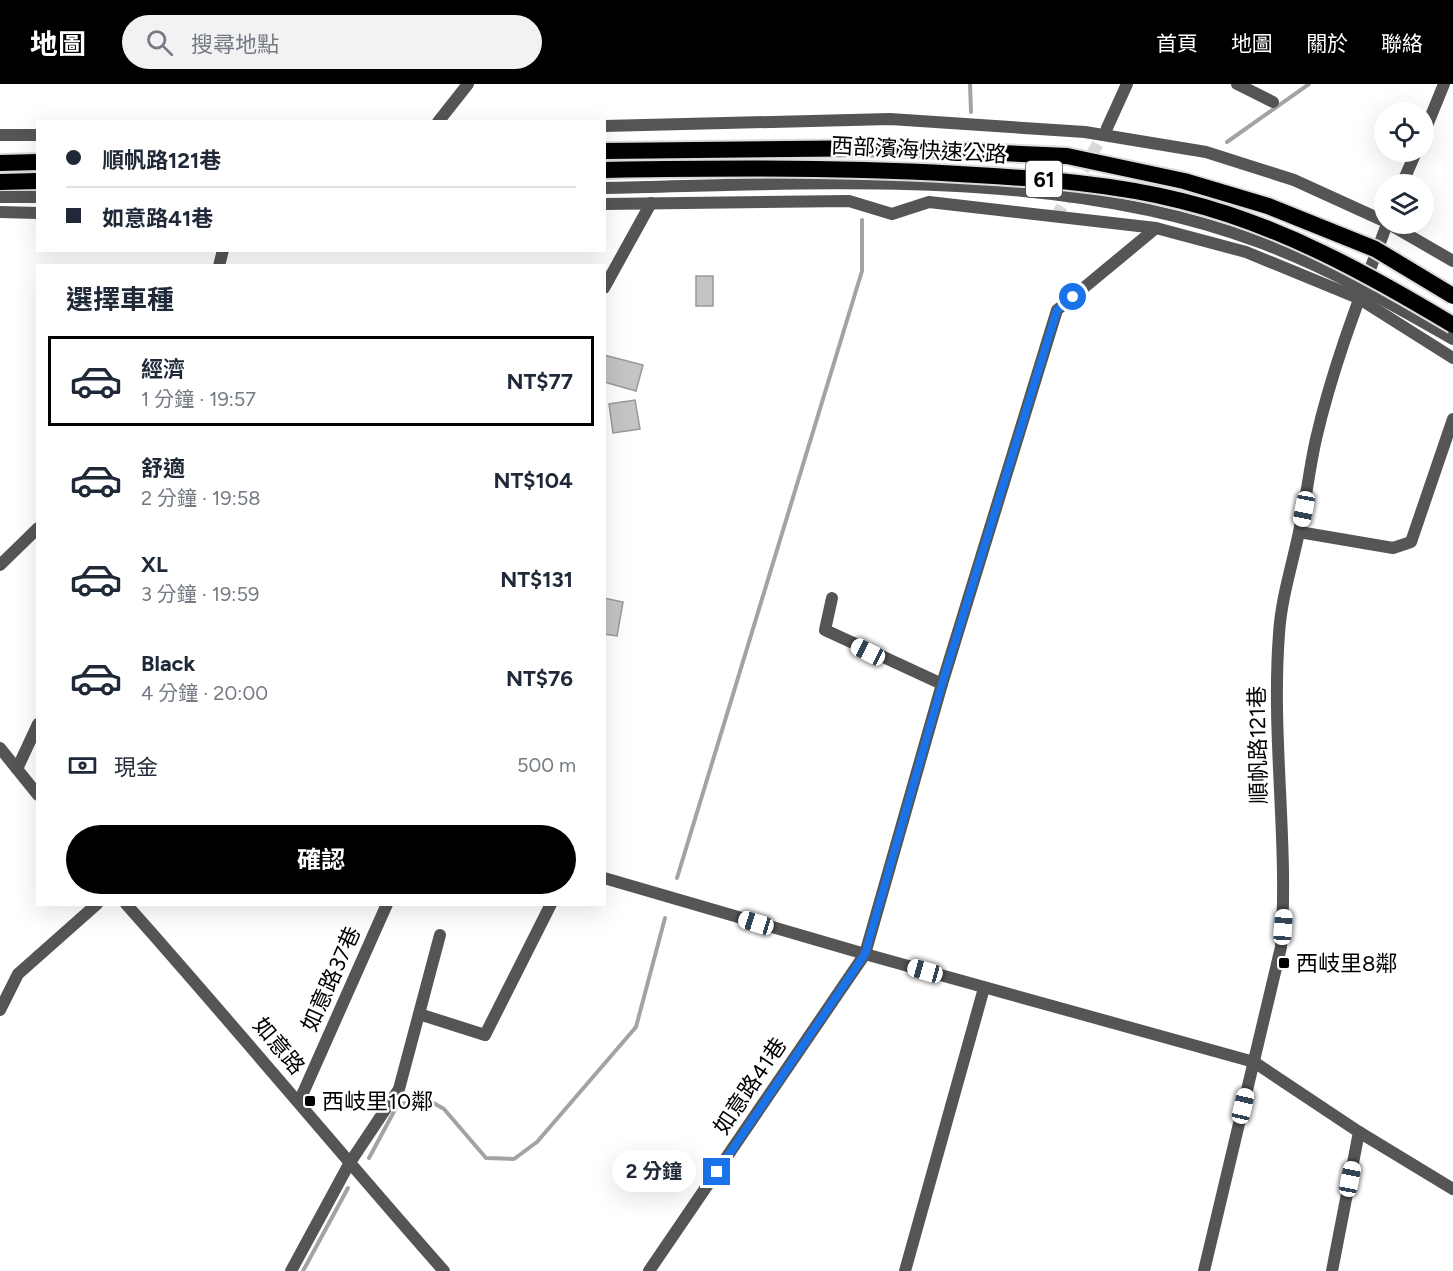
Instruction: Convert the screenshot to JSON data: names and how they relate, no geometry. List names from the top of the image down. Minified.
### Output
{"streets":{"highway":["西部濱海快速公路","61"],"street":["順帆路121巷","如意路37巷","如意路","如意路41巷"]},"crossings":[["如意路37巷","如意路"]],"places":{"transit":["西岐里8鄰","西岐里10鄰"]},"page":{"header":"地圖","search":"搜尋地點","nav":["首頁","地圖","關於","聯絡"],"banner":["順帆路121巷","如意路41巷"],"heading":"選擇車種","list":[{"name":"經濟","note":"1 分鐘 · 19:57","value":"NT$77"},{"name":"舒適","note":"2 分鐘 · 19:58","value":"NT$104"},{"name":"XL","note":"3 分鐘 · 19:59","value":"NT$131"},{"name":"Black","note":"4 分鐘 · 20:00","value":"NT$76"}],"pay":["現金","500 m"],"buttons":"確認","bubble":"2 分鐘"}}
